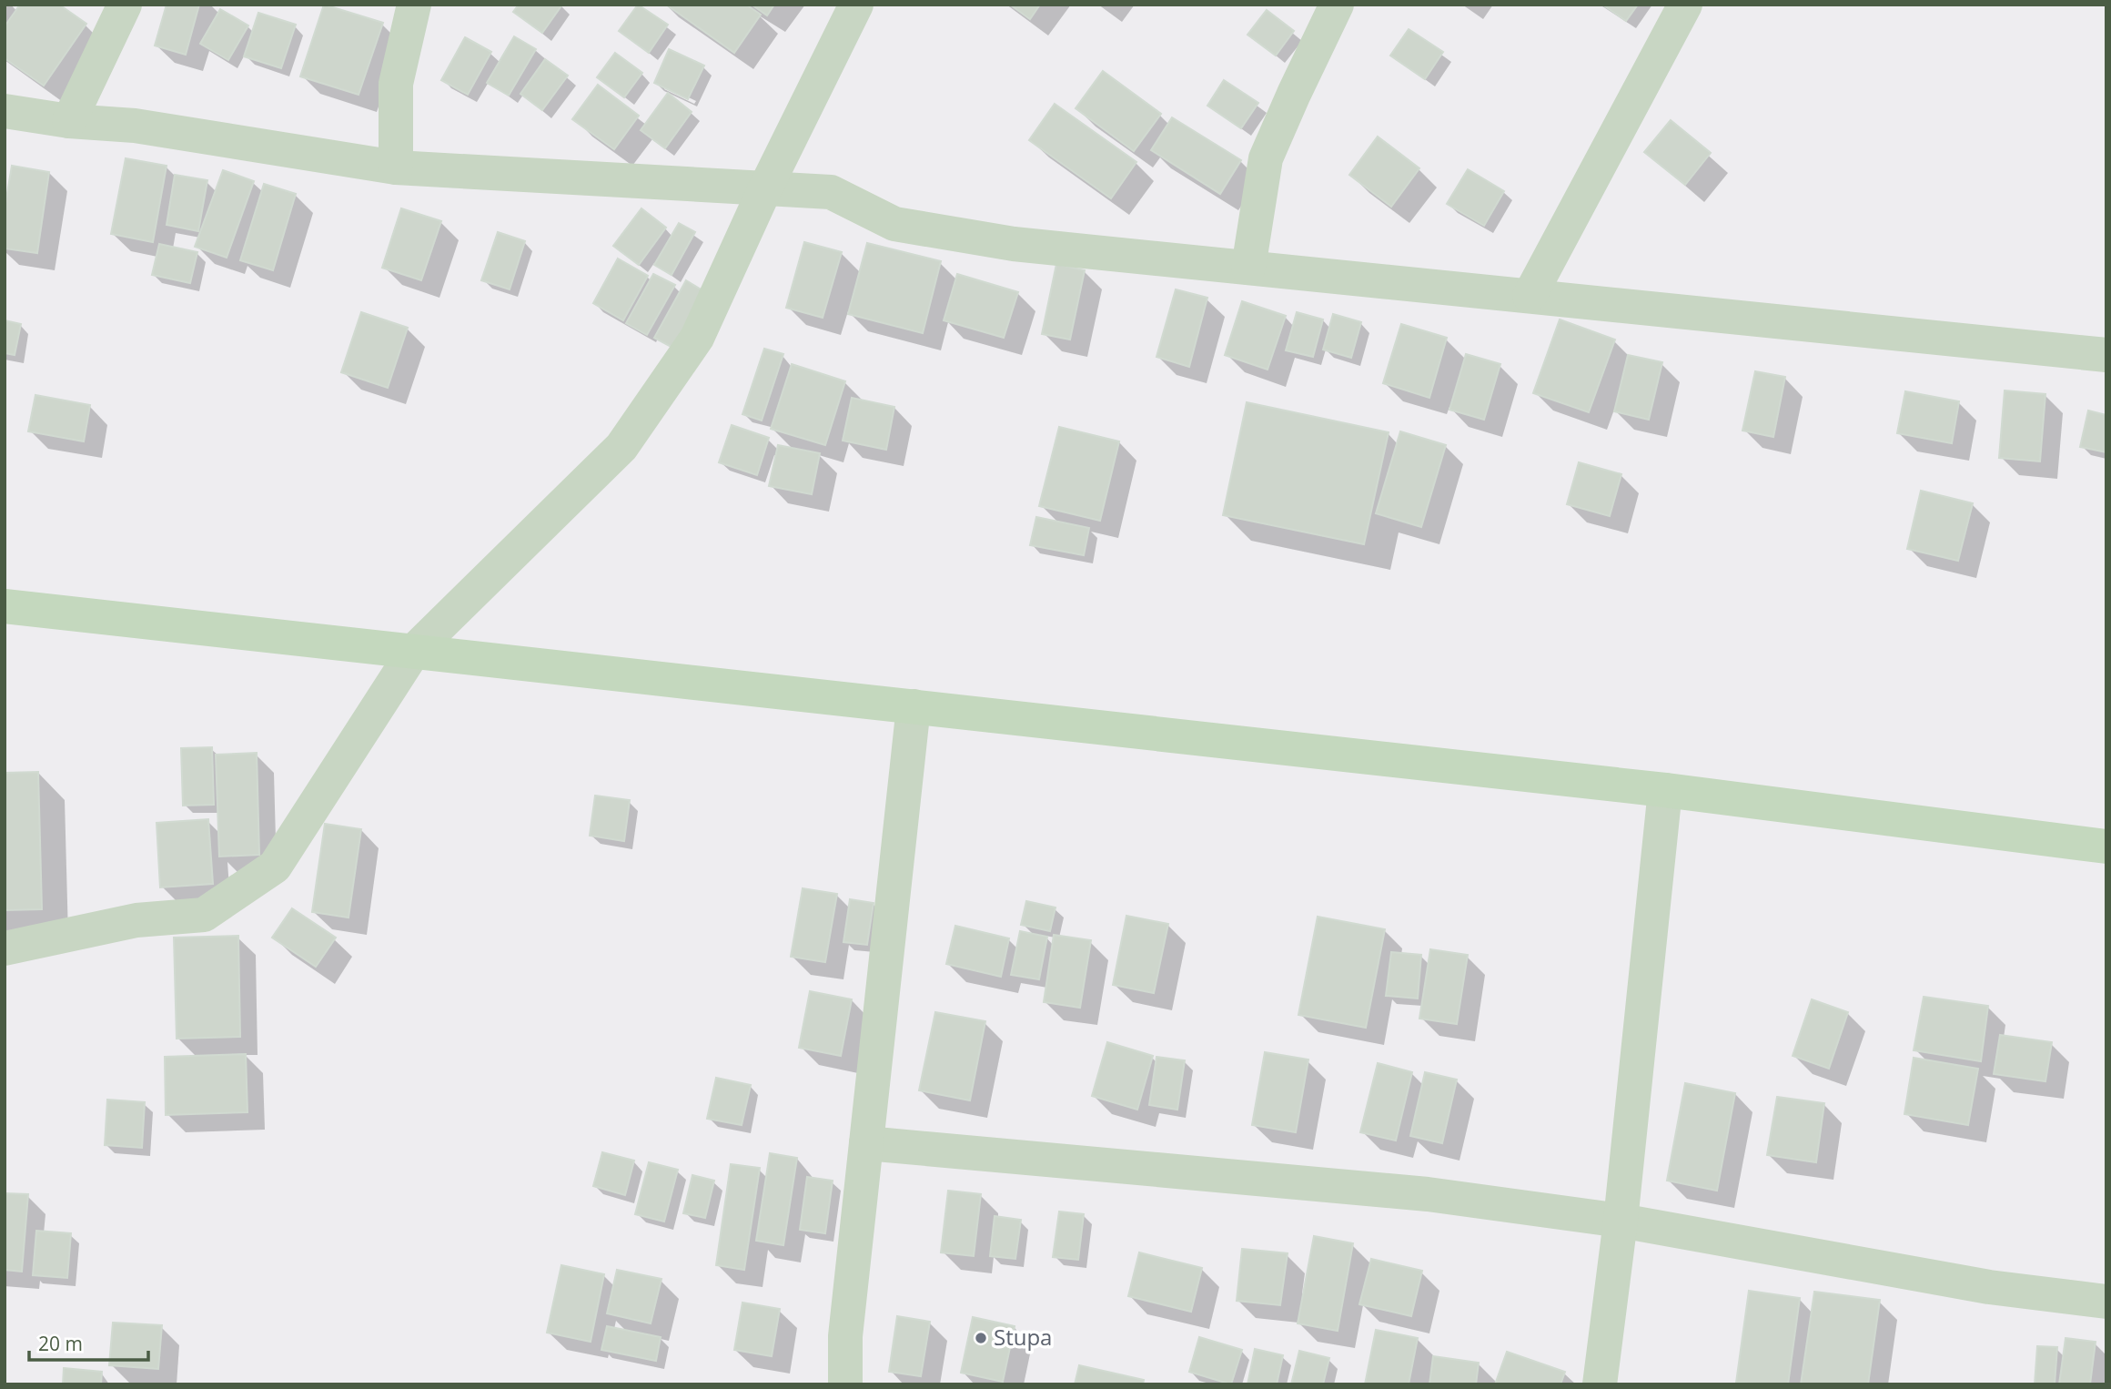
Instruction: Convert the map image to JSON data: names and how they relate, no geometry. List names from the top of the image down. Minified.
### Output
{"places":["Stupa"],"scale_bar":"20 m"}
